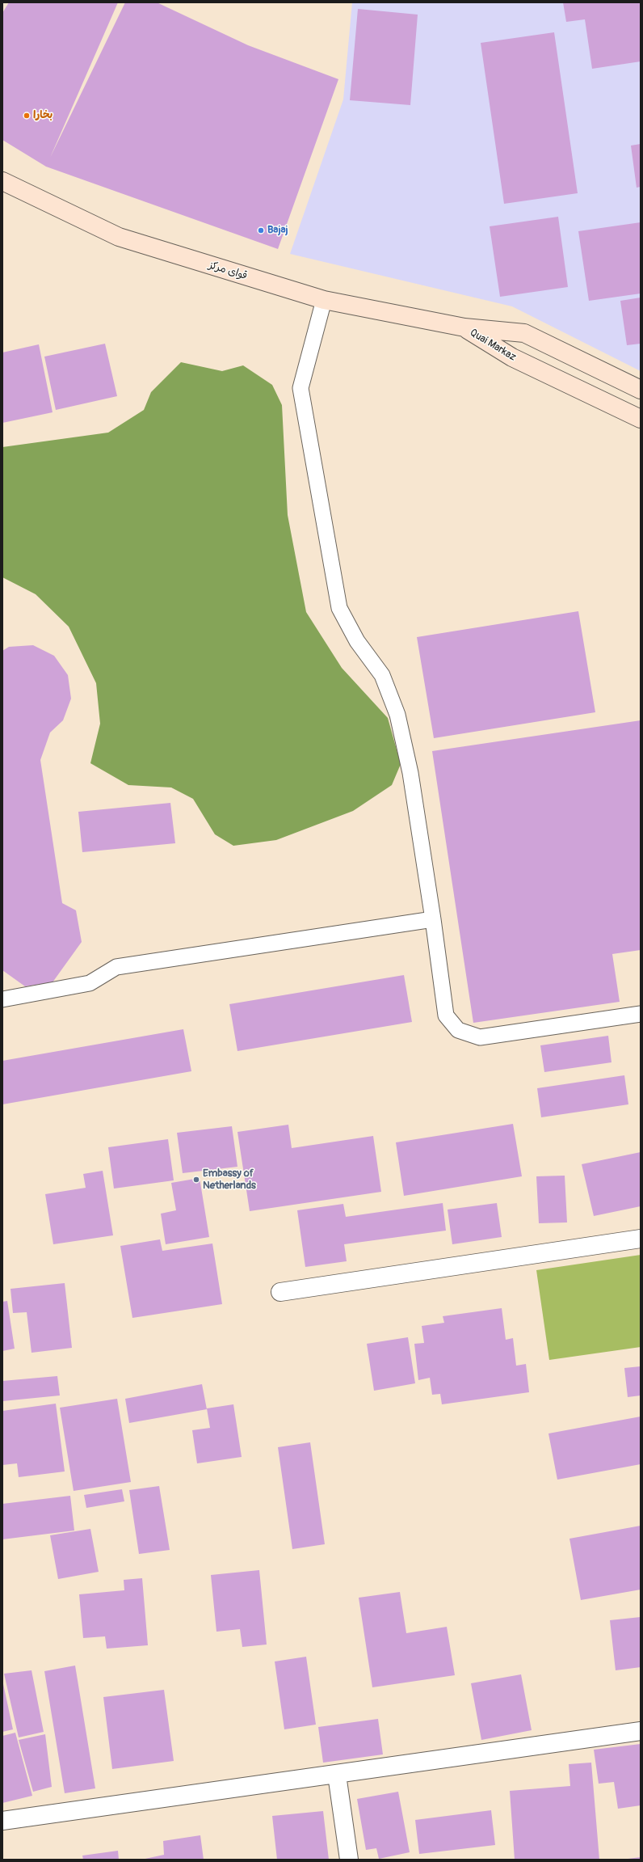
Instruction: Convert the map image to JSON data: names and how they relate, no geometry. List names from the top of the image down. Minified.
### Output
{"streets":{"main road":["قوای مرکز","Quai Markaz"]},"crossings":[["قوای مرکز","Quai Markaz"]],"places":["بخارا","Bajaj","Embassy of Netherlands"]}
